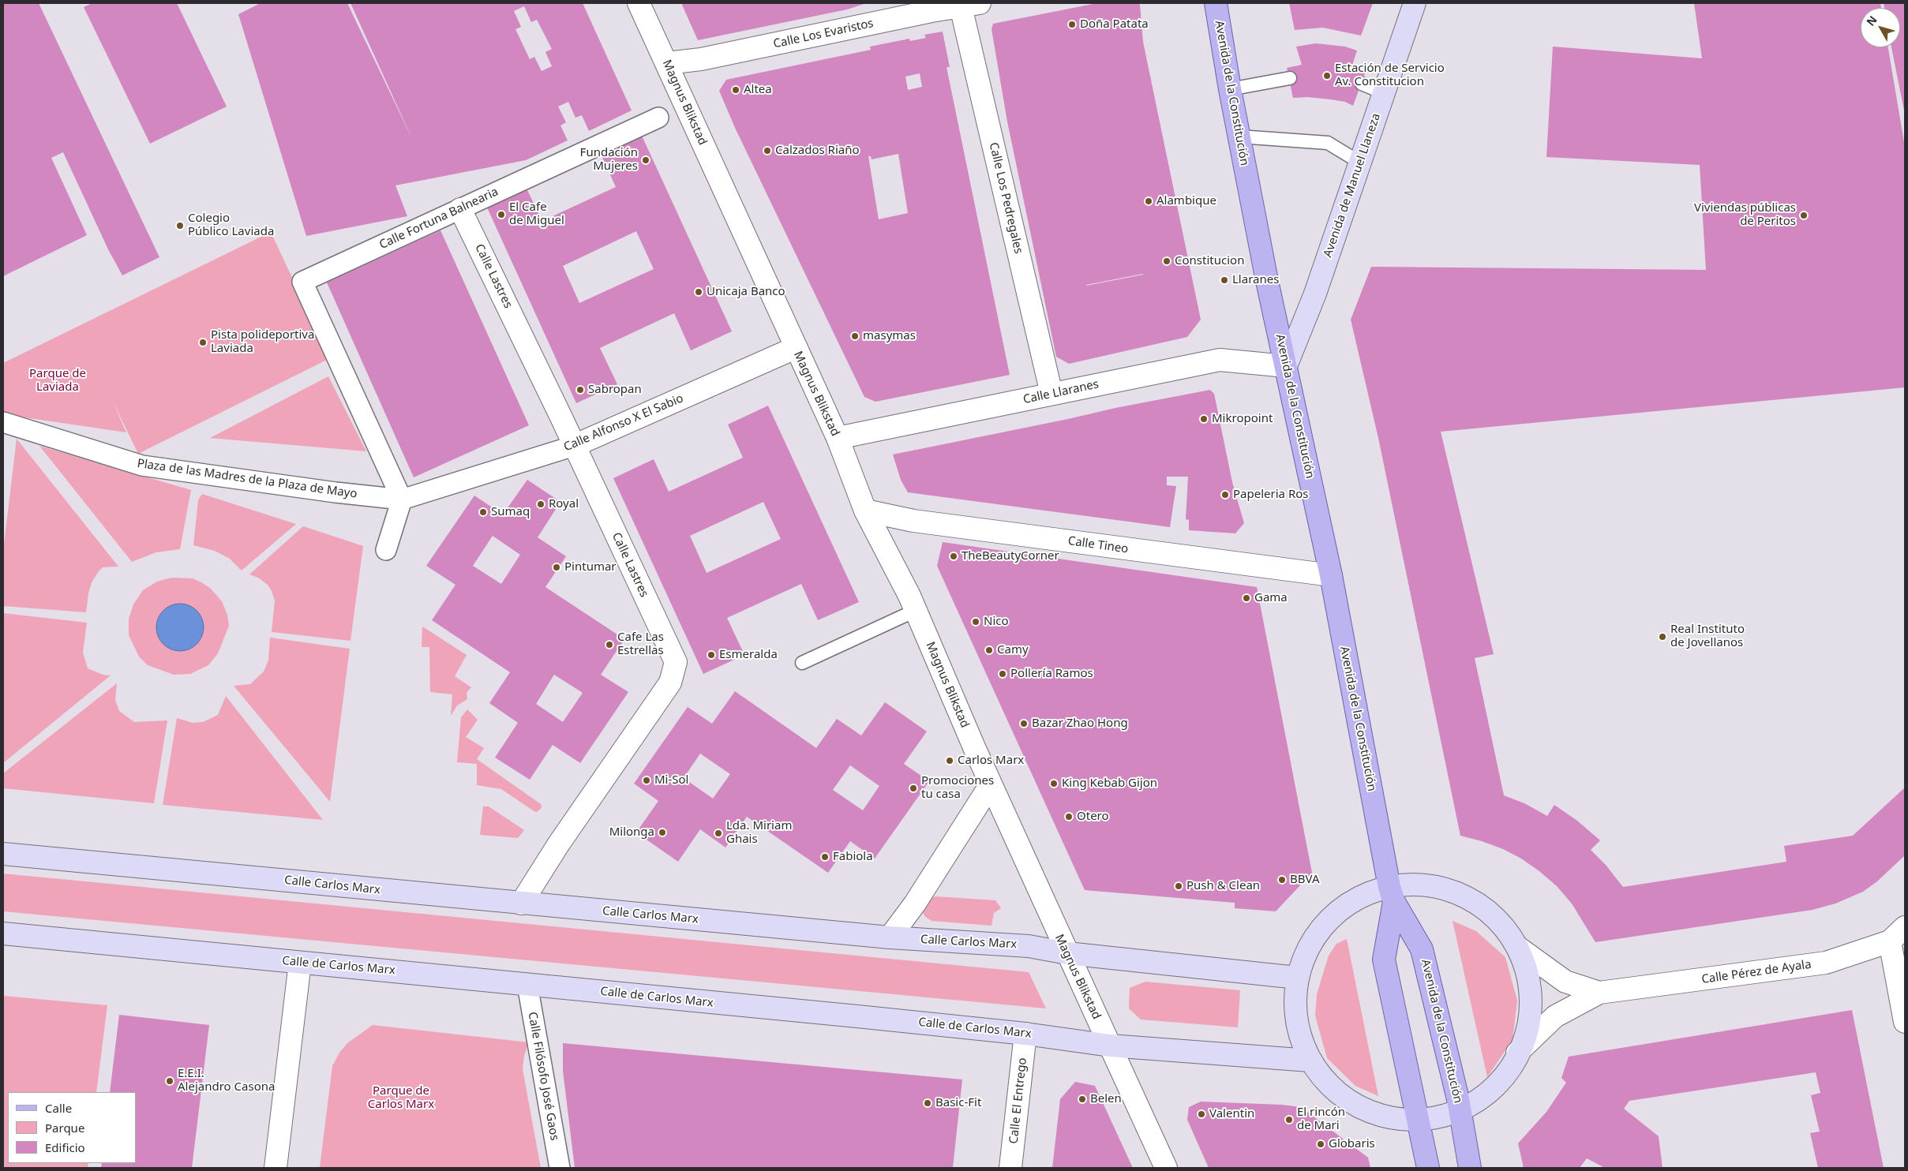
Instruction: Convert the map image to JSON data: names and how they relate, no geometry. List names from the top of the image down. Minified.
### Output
{"streets":{"main road":["Avenida de la Constitución","Avenida de Manuel Llaneza","Calle Carlos Marx","Calle de Carlos Marx"],"street":["Calle Los Evaristos","Magnus Blikstad","Calle Los Pedregales","Calle Fortuna Balnearia","Calle Lastres","Calle Llaranes","Calle Alfonso X El Sabio","Plaza de las Madres de la Plaza de Mayo","Calle Tineo","Calle Pérez de Ayala","Calle Filósofo José Gaos","Calle El Entrego"]},"crossings":[["Calle Los Evaristos","Magnus Blikstad"],["Calle Los Evaristos","Calle Los Pedregales"],["Avenida de la Constitución","Avenida de Manuel Llaneza"],["Avenida de la Constitución","Calle Llaranes"],["Avenida de la Constitución","Calle Tineo"],["Magnus Blikstad","Calle Llaranes"],["Magnus Blikstad","Calle Alfonso X El Sabio"],["Magnus Blikstad","Calle Tineo"],["Magnus Blikstad","Calle Carlos Marx"],["Magnus Blikstad","Calle de Carlos Marx"],["Avenida de Manuel Llaneza","Calle Llaranes"],["Calle Los Pedregales","Calle Llaranes"],["Calle Fortuna Balnearia","Calle Lastres"],["Calle Fortuna Balnearia","Calle Alfonso X El Sabio"],["Calle Fortuna Balnearia","Plaza de las Madres de la Plaza de Mayo"],["Calle Lastres","Calle Alfonso X El Sabio"],["Calle Lastres","Calle Carlos Marx"],["Calle Alfonso X El Sabio","Plaza de las Madres de la Plaza de Mayo"],["Calle de Carlos Marx","Calle Filósofo José Gaos"],["Calle de Carlos Marx","Calle El Entrego"]],"parks":["Parque de Laviada","Parque de Carlos Marx"],"places":["Doña Patata","Estación de Servicio Av. Constitucion","Altea","Calzados Riaño","Fundación Mujeres","Alambique","El Cafe de Miguel","Viviendas públicas de Peritos","Colegio Público Laviada","Constitucion","Llaranes","Unicaja Banco","masymas","Pista polideportiva Laviada","Sabropan","Mikropoint","Papeleria Ros","Royal","Sumaq","TheBeautyCorner","Pintumar","Gama","Nico","Real Instituto de Jovellanos","Cafe Las Estrellas","Camy","Esmeralda","Pollería Ramos","Bazar Zhao Hong","Carlos Marx","Mi-Sol","King Kebab Gijon","Promociones tu casa","Otero","Milonga","Lda. Miriam Ghais","Fabiola","BBVA","Push & Clean","E.E.I. Alejandro Casona","Belen","Basic-Fit","Valentin","El rincón de Mari","Globaris"],"legend":["Calle","Parque","Edificio"],"north":"top left"}
